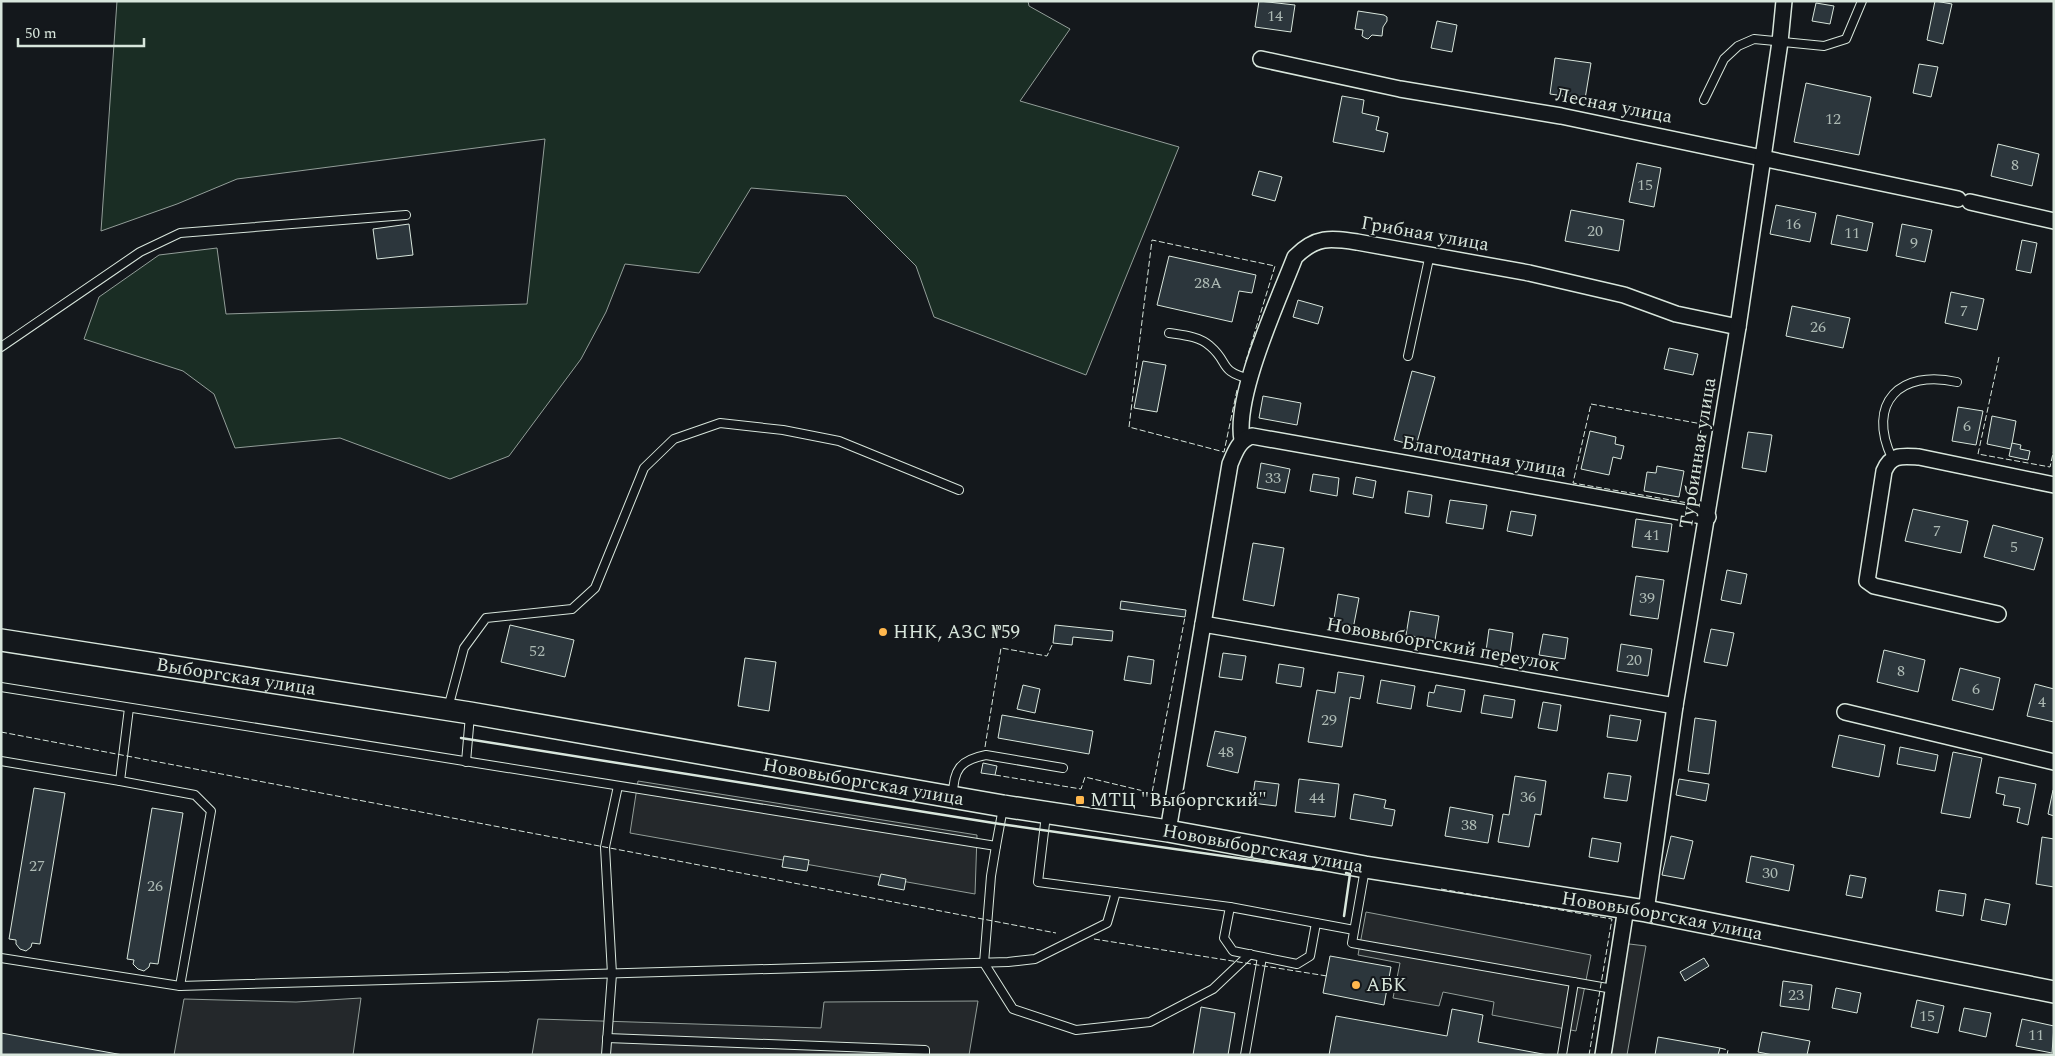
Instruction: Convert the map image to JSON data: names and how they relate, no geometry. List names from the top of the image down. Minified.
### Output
{"streets":{"street":["Лесная улица","Грибная улица","Турбинная улица","Благодатная улица","Нововыборгский переулок","Выборгская улица","Нововыборгская улица"]},"crossings":[["Лесная улица","Турбинная улица"],["Грибная улица","Турбинная улица"],["Грибная улица","Благодатная улица"],["Турбинная улица","Благодатная улица"],["Турбинная улица","Нововыборгский переулок"],["Турбинная улица","Нововыборгская улица"],["Выборгская улица","Нововыборгская улица"]],"places":{"other":["ННК, АЗС №59","АБК"],"transit":["МТЦ \"Выборгский\""]},"house_numbers":["14","12","8","15","16","20","11","9","28А","7","26","6","33","7","41","5","39","52","20","8","6","4","29","48","36","44","38","27","30","26","23","15","11"],"scale_bar":"50 m"}
